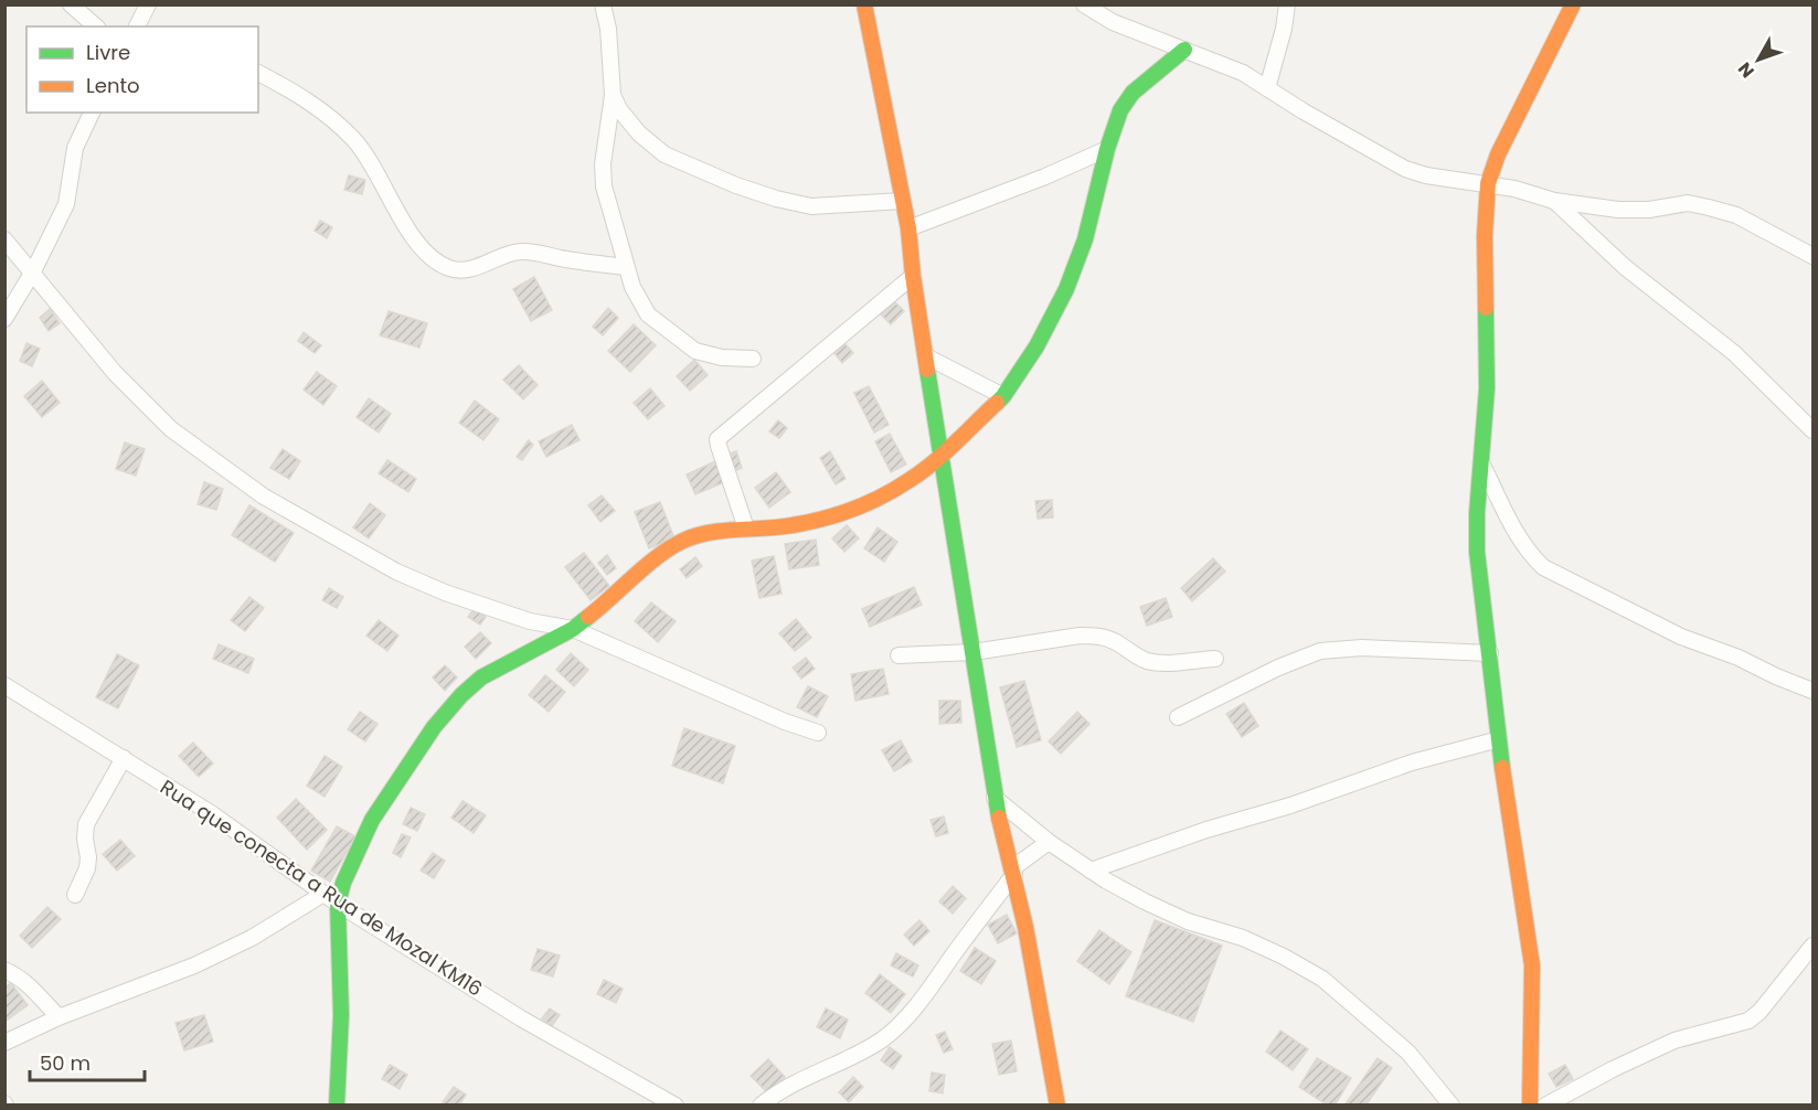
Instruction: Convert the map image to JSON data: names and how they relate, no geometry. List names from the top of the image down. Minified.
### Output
{"streets":{"street":["Rua que conecta a Rua de Mozal KM16"]},"legend":["Livre","Lento"],"scale_bar":"50 m","north":"bottom left"}
